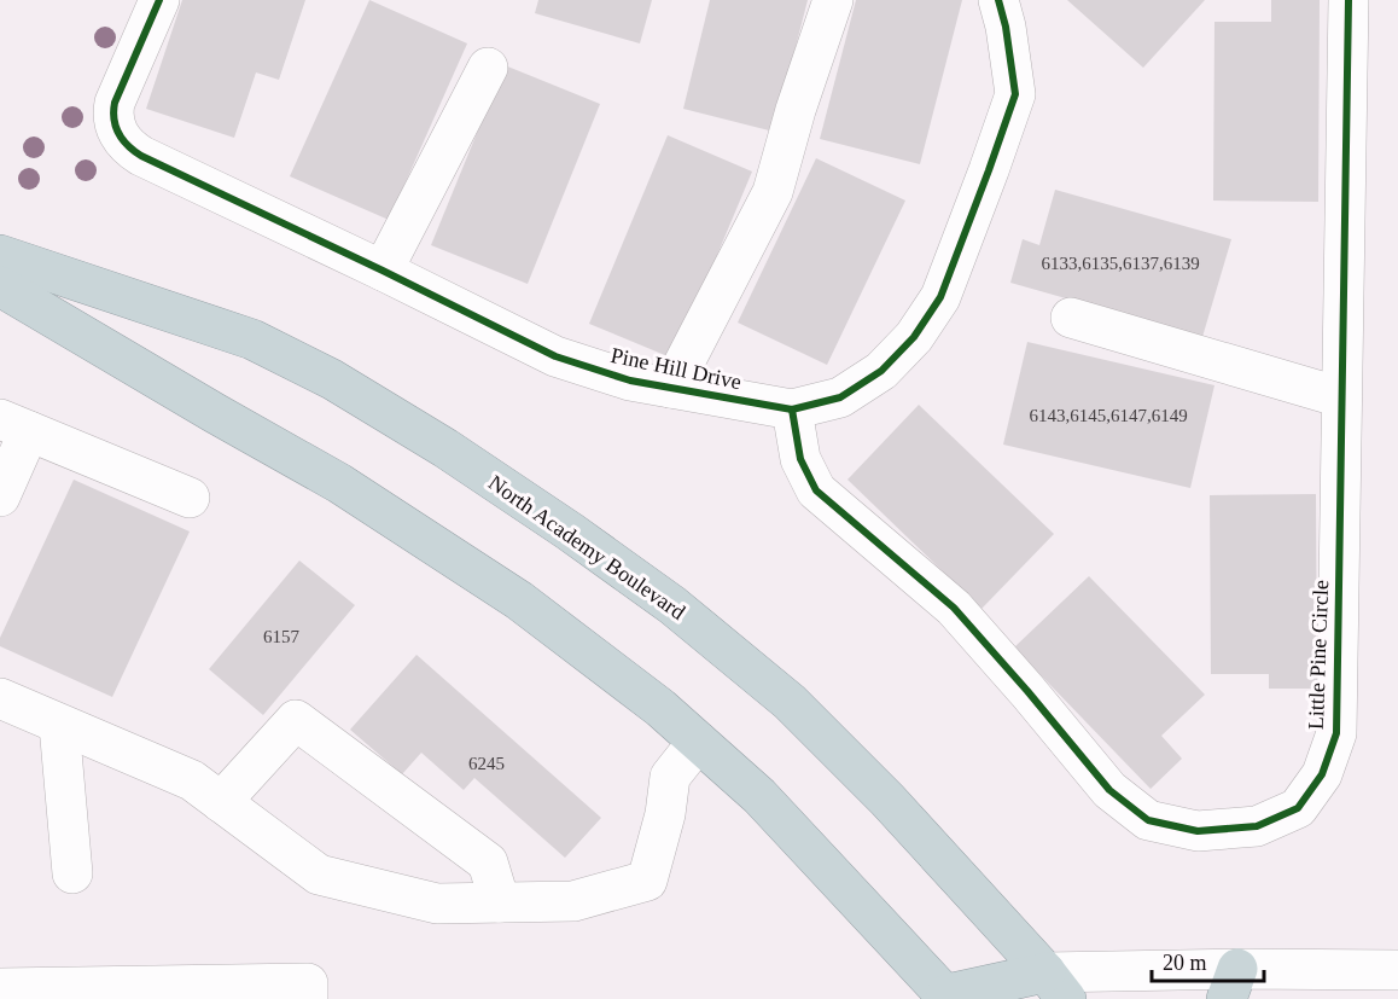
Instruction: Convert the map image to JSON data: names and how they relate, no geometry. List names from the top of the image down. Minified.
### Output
{"streets":{"highway":["North Academy Boulevard"],"street":["Pine Hill Drive","Little Pine Circle"]},"crossings":[["Pine Hill Drive","Little Pine Circle"]],"house_numbers":["6133,6135,6137,6139","6143,6145,6147,6149","6157","6245"],"scale_bar":"20 m"}
